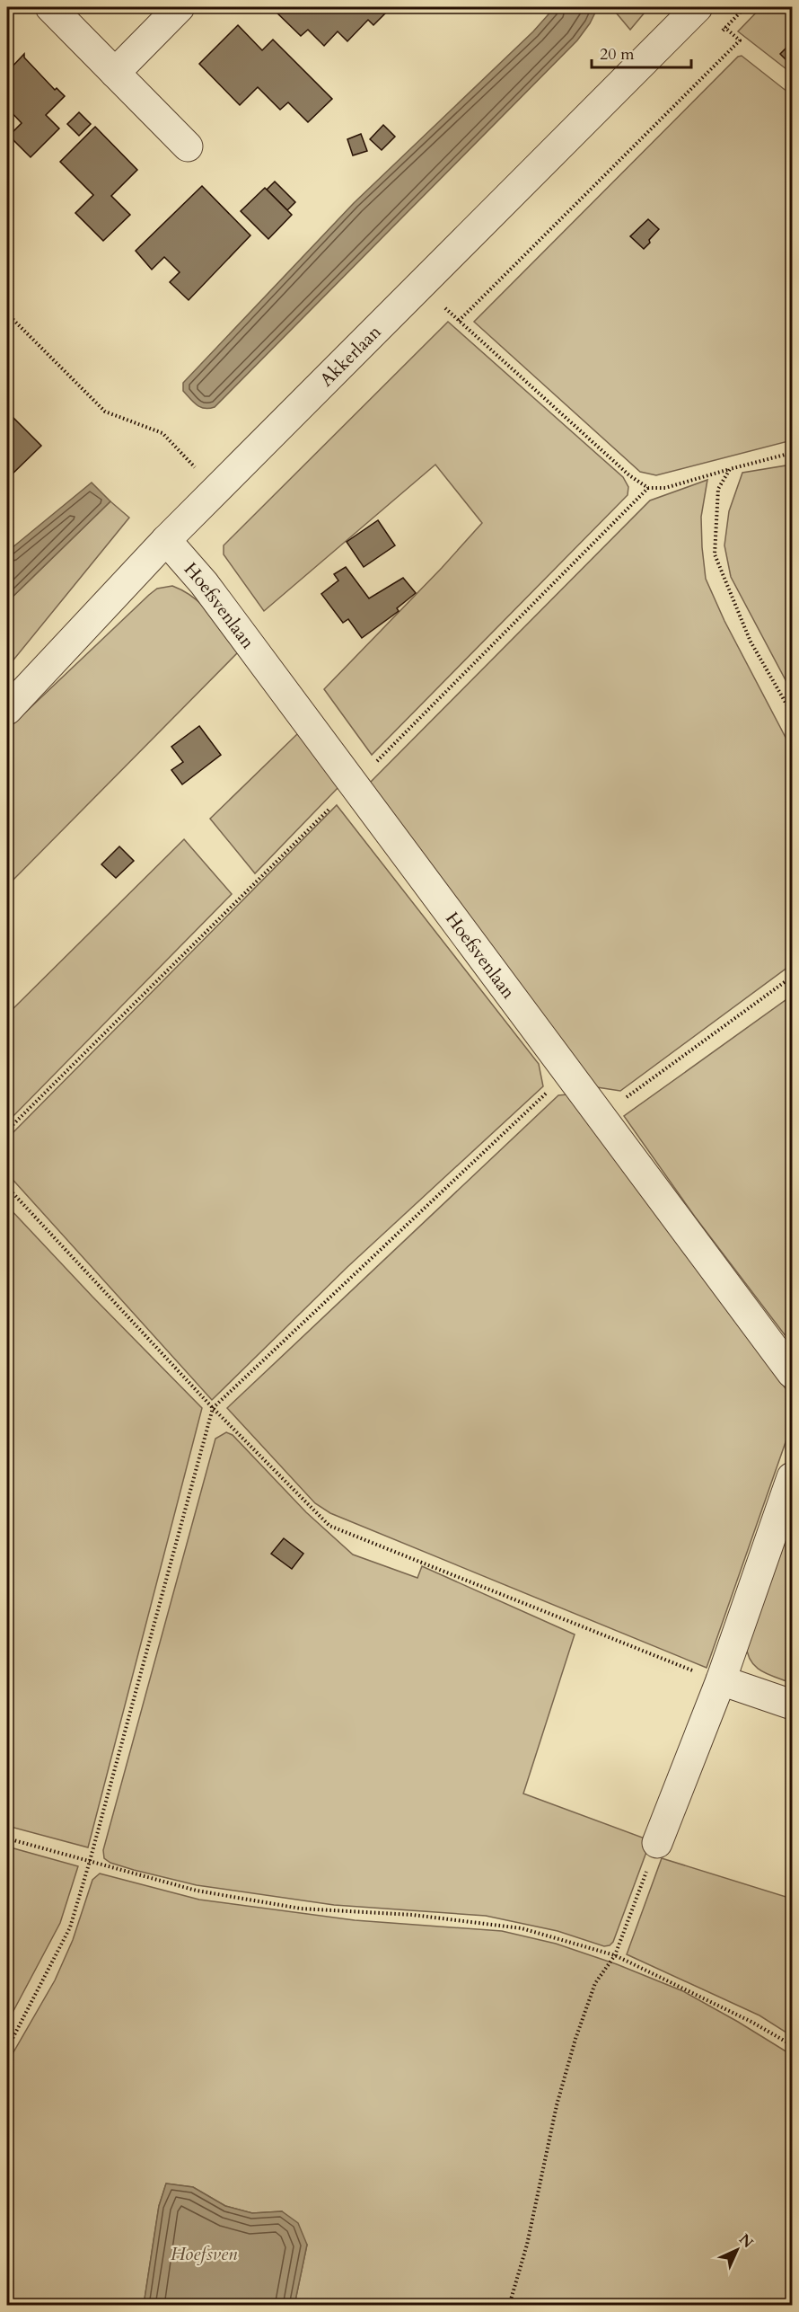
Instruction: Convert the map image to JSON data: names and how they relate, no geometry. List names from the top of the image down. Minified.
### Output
{"streets":{"street":["Akkerlaan","Hoefsvenlaan"]},"crossings":[["Akkerlaan","Hoefsvenlaan"]],"water":["Hoefsven"],"scale_bar":"20 m","north":"top right"}
